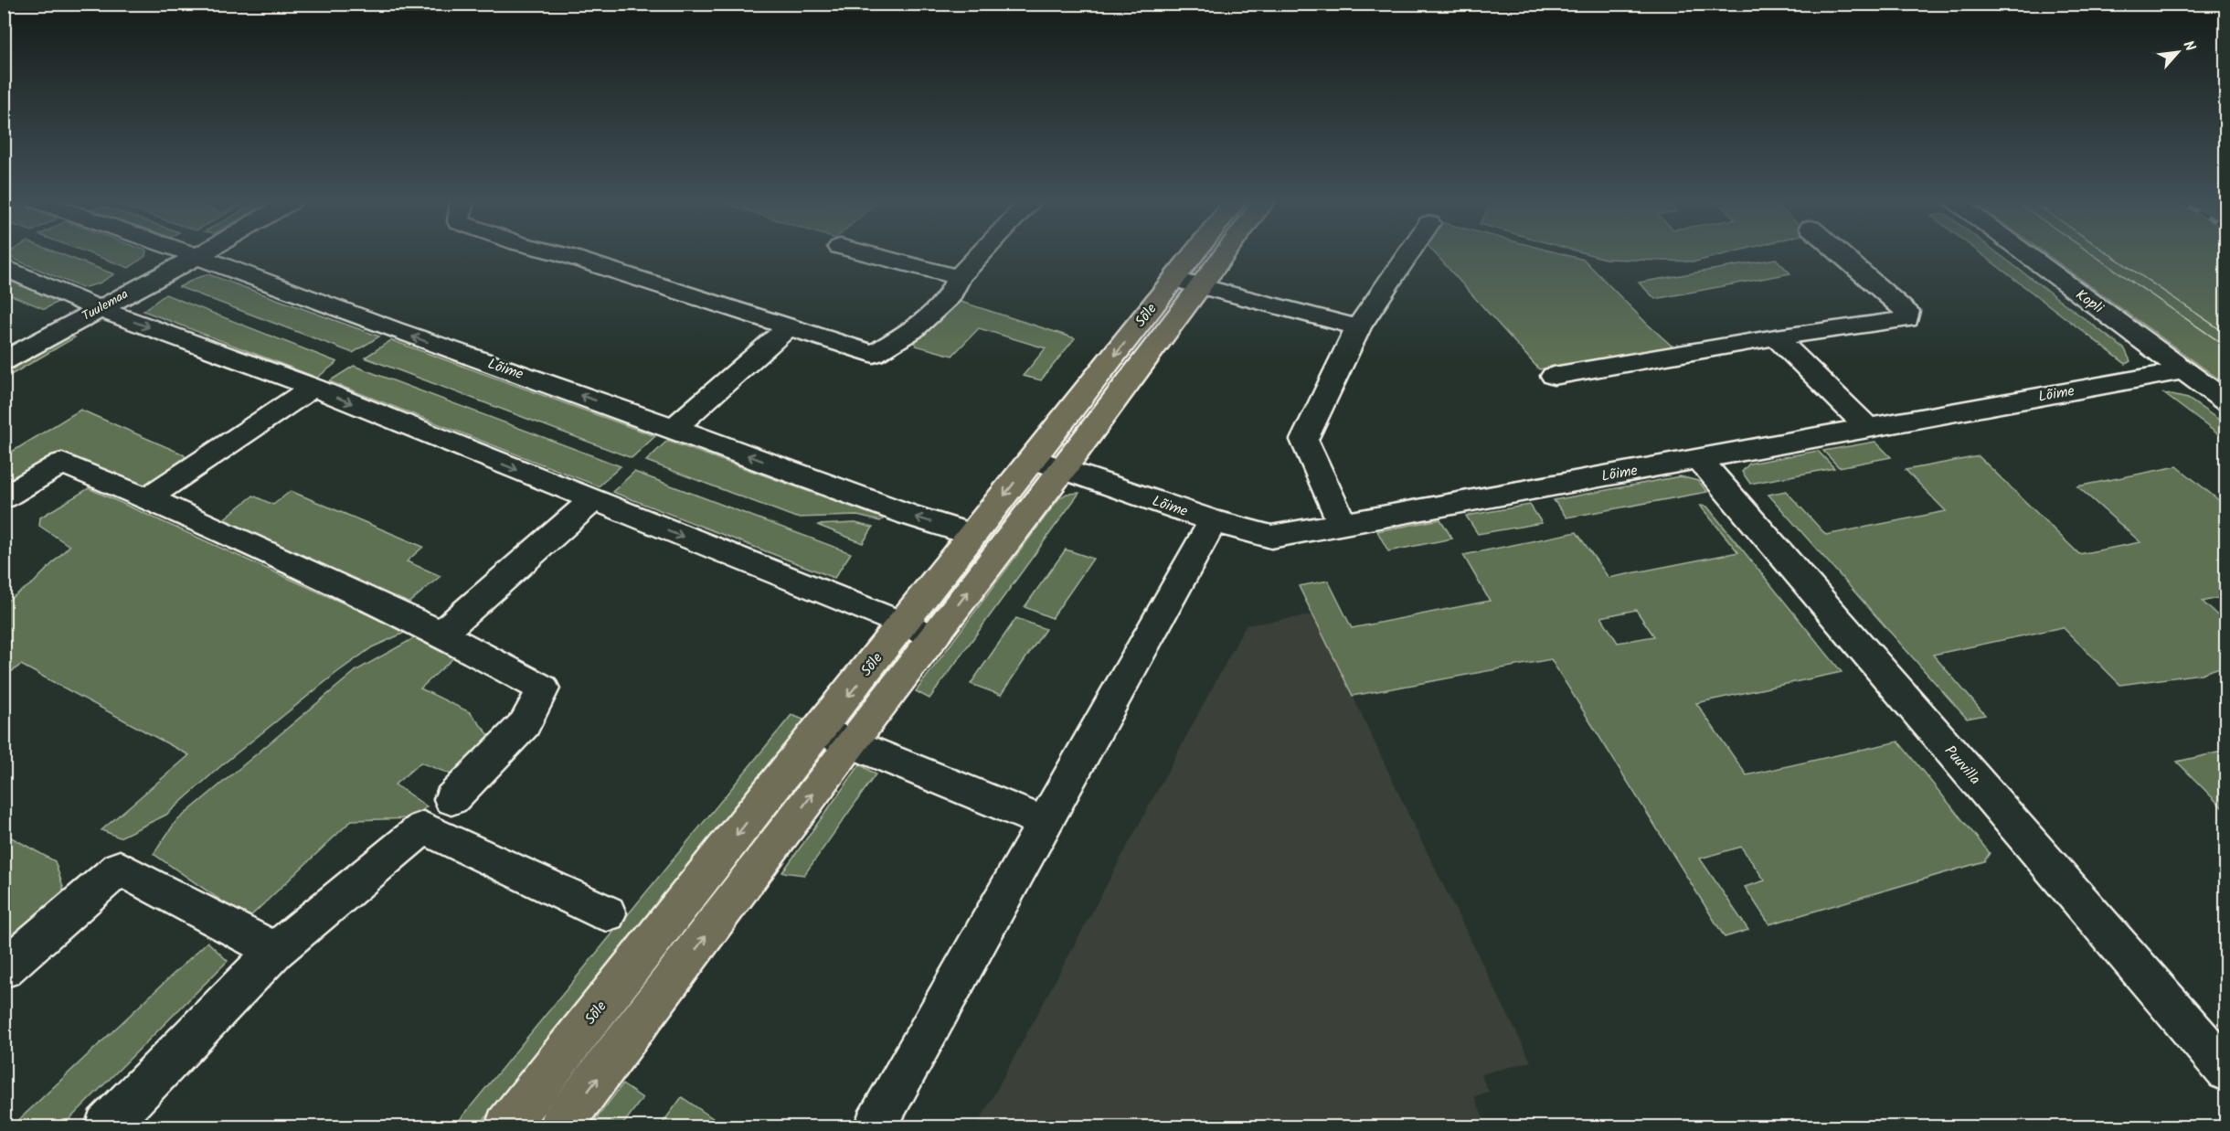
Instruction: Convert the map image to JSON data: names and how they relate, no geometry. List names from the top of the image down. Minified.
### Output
{"streets":{"main road":["Sõle"],"street":["Kopli","Tuulemaa","Lõime","Puuvilla"]},"crossings":[["Kopli","Lõime"],["Tuulemaa","Lõime"],["Sõle","Lõime"],["Lõime","Puuvilla"]],"north":"top right"}
